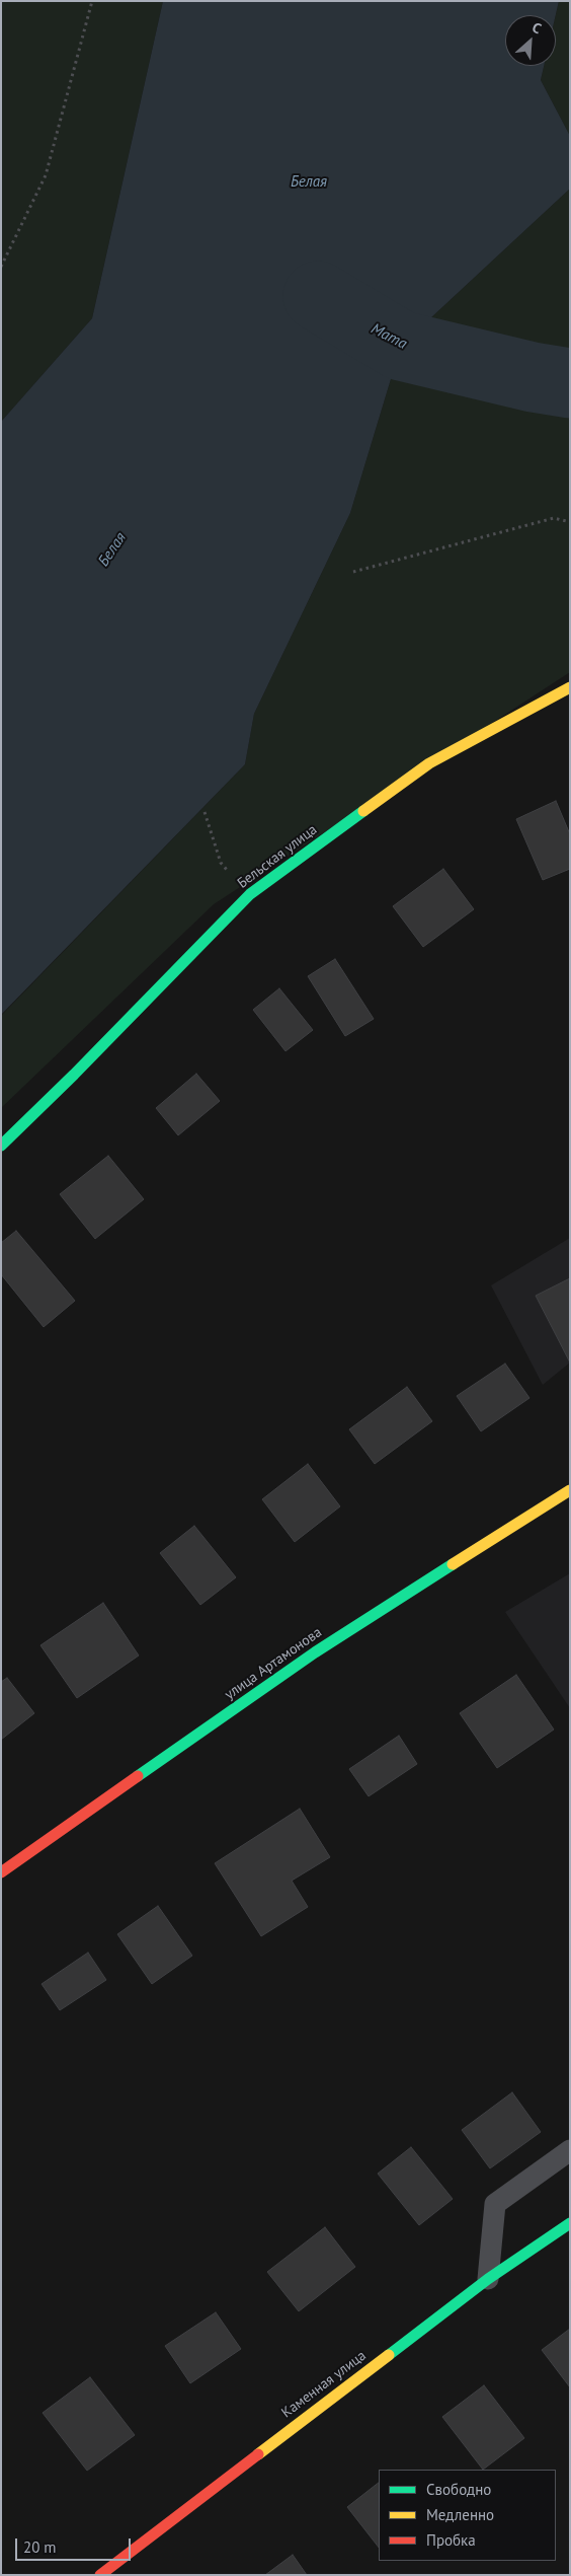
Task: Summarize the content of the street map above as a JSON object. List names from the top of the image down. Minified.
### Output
{"streets":{"street":["Бельская улица","улица Артамонова","Каменная улица"]},"water":["Белая","Мата"],"legend":["Свободно","Медленно","Пробка"],"scale_bar":"20 m","north":"top right"}
